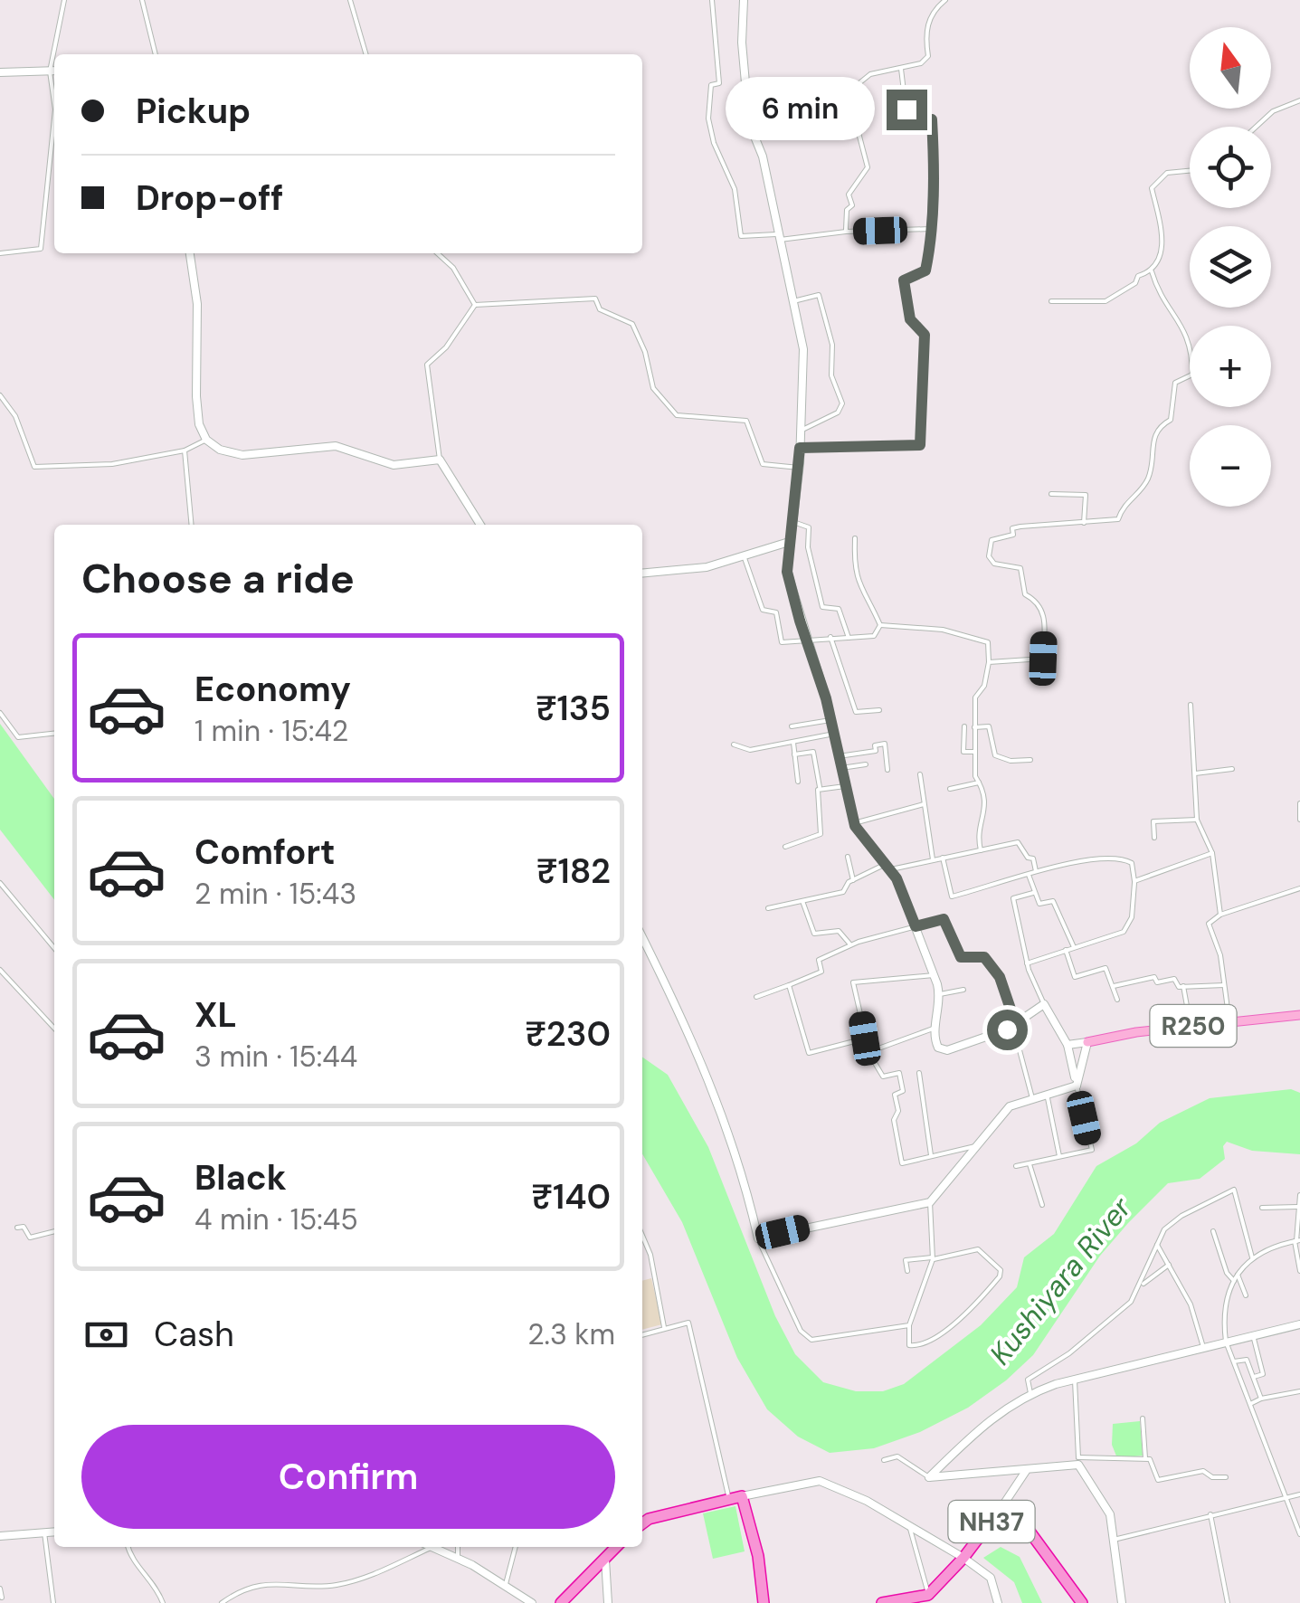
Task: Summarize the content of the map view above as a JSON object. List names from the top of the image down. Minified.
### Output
{"streets":{"highway":["NH37"],"main road":["R250"]},"water":["Kushiyara River"],"north":"top","page":{"map_buttons":["+","−"],"banner":["Pickup","Drop-off"],"bubble":"6 min","heading":"Choose a ride","list":[{"name":"Economy","note":"1 min · 15:42","value":"₹135"},{"name":"Comfort","note":"2 min · 15:43","value":"₹182"},{"name":"XL","note":"3 min · 15:44","value":"₹230"},{"name":"Black","note":"4 min · 15:45","value":"₹140"}],"pay":["Cash","2.3 km"],"buttons":"Confirm"}}
